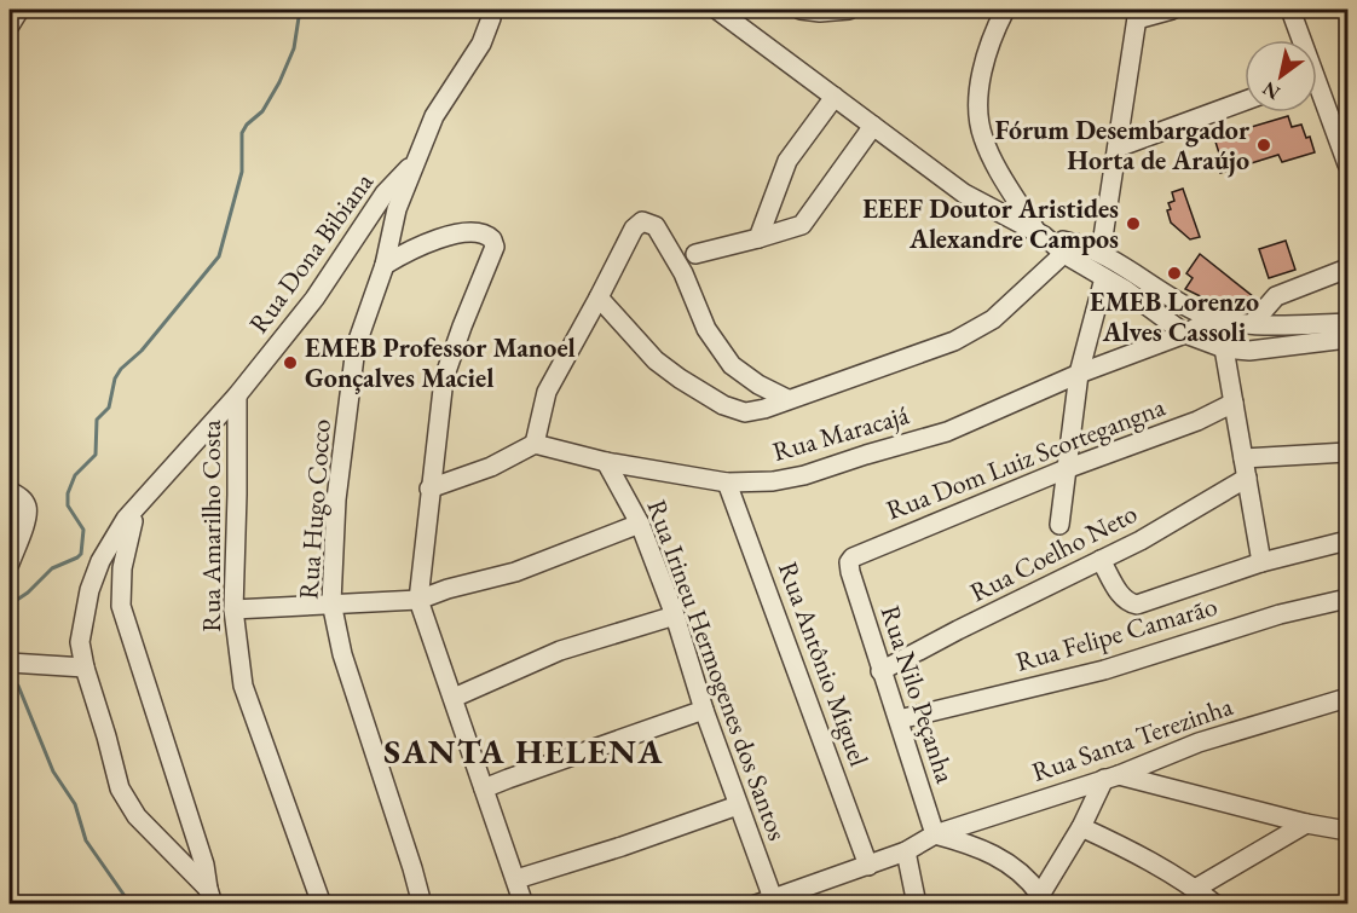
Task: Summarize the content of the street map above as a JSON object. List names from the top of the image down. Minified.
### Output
{"streets":{"street":["Rua Dona Bibiana","Rua Maracajá","Rua Dom Luiz Scortegangna","Rua Hugo Cocco","Rua Amarilho Costa","Rua Coelho Neto","Rua Felipe Camarão","Rua Antônio Miguel","Rua Irineu Hermogenes dos Santos","Rua Nilo Peçanha","Rua Santa Terezinha"]},"crossings":[["Rua Dona Bibiana","Rua Hugo Cocco"],["Rua Dona Bibiana","Rua Amarilho Costa"],["Rua Maracajá","Rua Antônio Miguel"],["Rua Maracajá","Rua Irineu Hermogenes dos Santos"],["Rua Dom Luiz Scortegangna","Rua Nilo Peçanha"],["Rua Coelho Neto","Rua Nilo Peçanha"],["Rua Felipe Camarão","Rua Nilo Peçanha"],["Rua Antônio Miguel","Rua Santa Terezinha"],["Rua Irineu Hermogenes dos Santos","Rua Santa Terezinha"],["Rua Nilo Peçanha","Rua Santa Terezinha"]],"districts":["SANTA HELENA"],"places":["Fórum Desembargador Horta de Araújo","EEEF Doutor Aristides Alexandre Campos","EMEB Lorenzo Alves Cassoli","EMEB Professor Manoel Gonçalves Maciel"],"north":"bottom left"}
